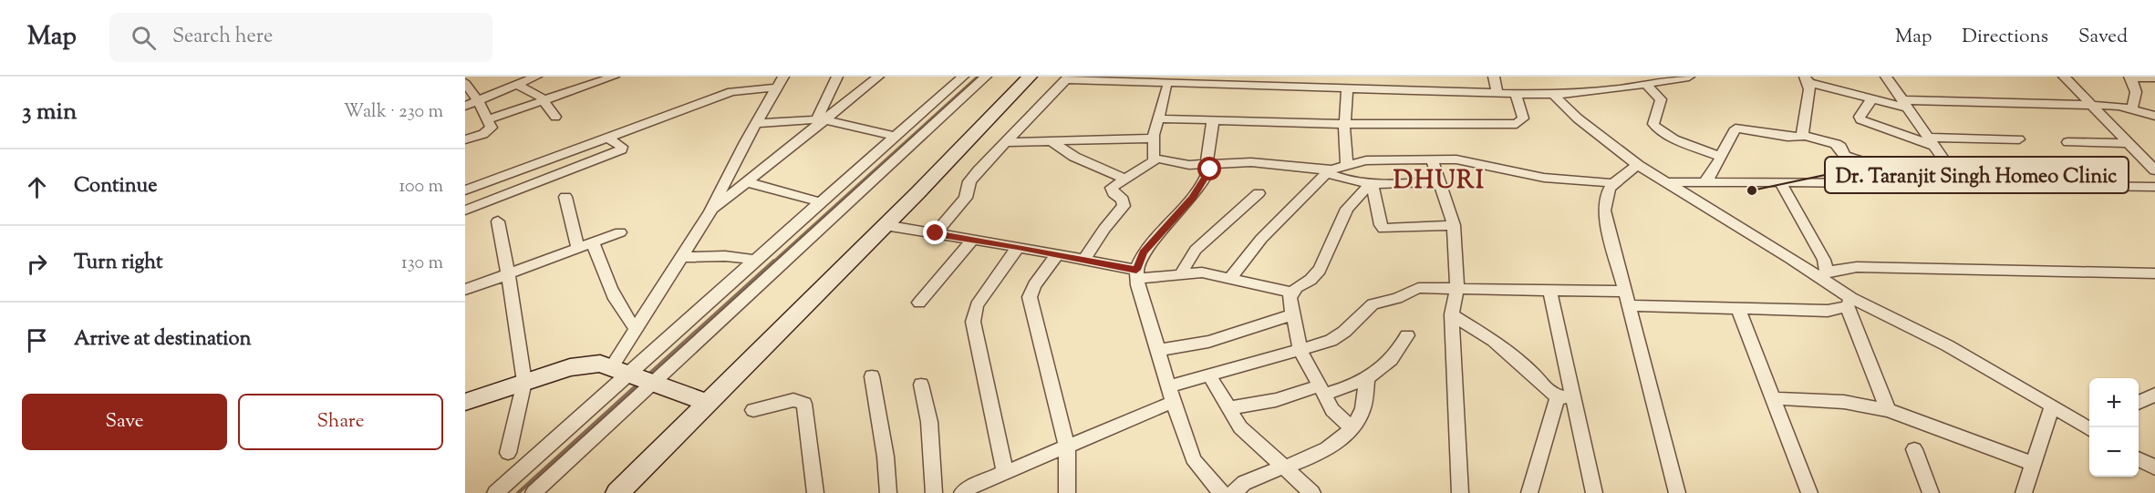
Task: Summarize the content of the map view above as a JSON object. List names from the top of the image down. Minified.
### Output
{"districts":["DHURI"],"places":["Dr. Taranjit Singh Homeo Clinic"],"page":{"header":"Map","search":"Search here","nav":["Map","Directions","Saved"],"heading":["3 min","Walk · 230 m"],"list":[["Continue","100 m"],["Turn right","130 m"],"Arrive at destination"],"buttons":["Save","Share"],"map_buttons":["+","−"]}}
